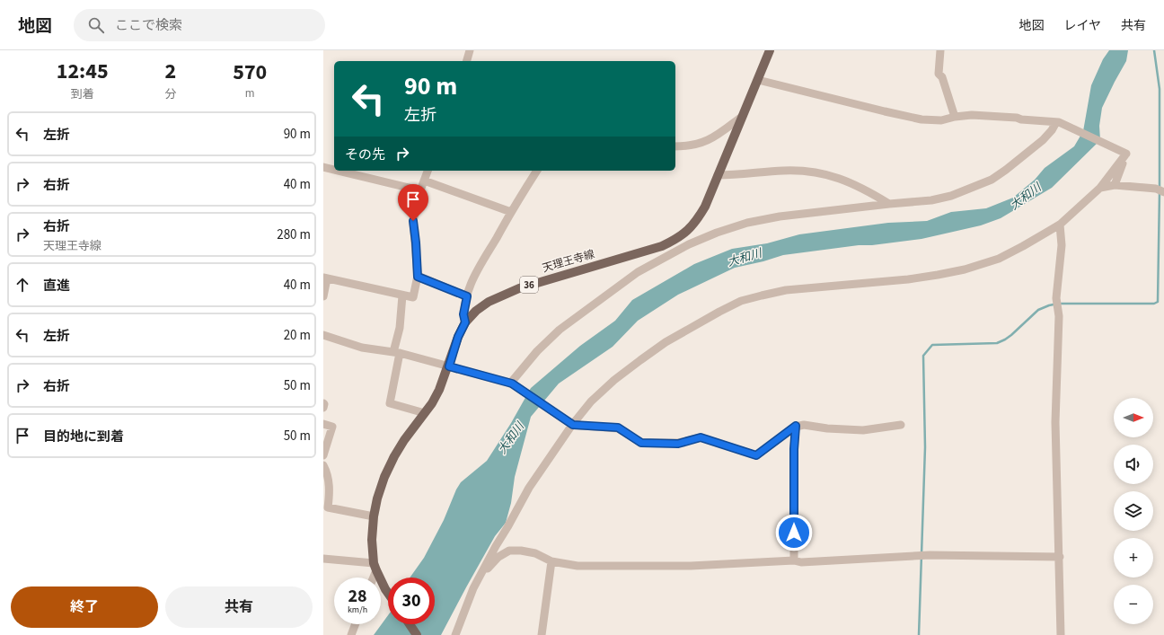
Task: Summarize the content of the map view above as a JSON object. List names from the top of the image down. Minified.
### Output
{"streets":{"main road":["天理王寺線","36"]},"water":["大和川"],"north":"right","page":{"header":"地図","search":"ここで検索","nav":["地図","レイヤ","共有"],"eta":["12:45","到着","2","分","570","m"],"turn":["90 m","左折"],"list":[{"name":"左折","value":"90 m"},{"name":"右折","value":"40 m"},{"name":"右折","note":"天理王寺線","value":"280 m"},{"name":"直進","value":"40 m"},{"name":"左折","value":"20 m"},{"name":"右折","value":"50 m"},{"name":"目的地に到着","value":"50 m"}],"then":"その先","map_buttons":["+","−"],"speed":"28 km/h","limit":"30","buttons":["終了","共有"]}}
